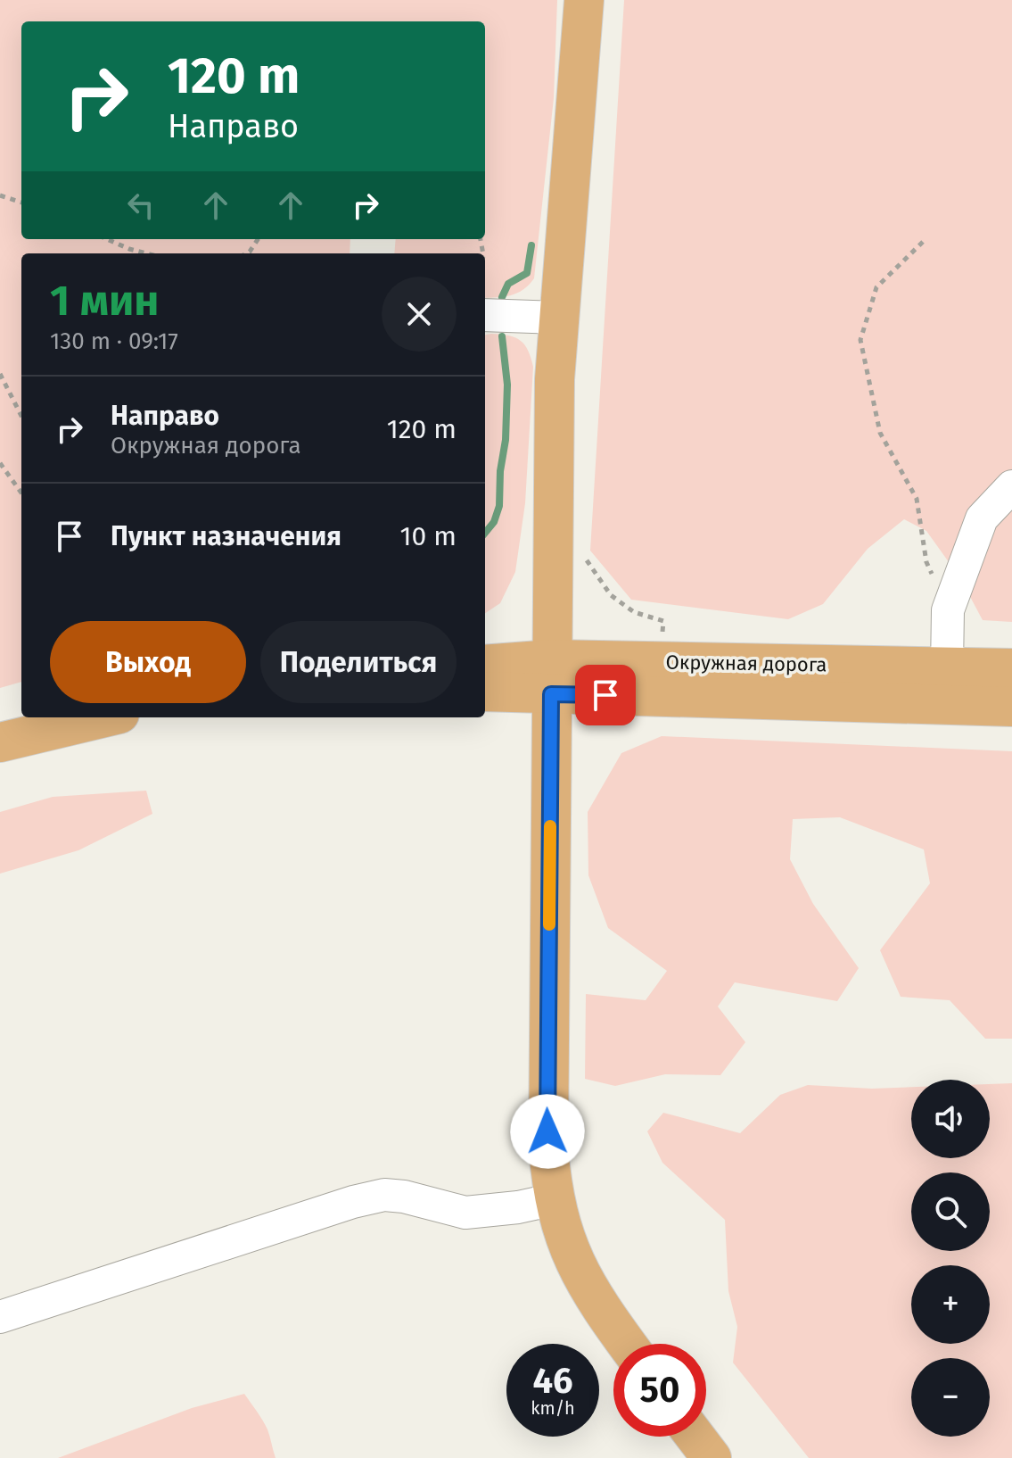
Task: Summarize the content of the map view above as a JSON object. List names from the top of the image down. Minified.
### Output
{"streets":{"main road":["Окружная дорога"]},"page":{"turn":["120 m","Направо"],"heading":["1 мин","130 m · 09:17"],"list":[{"name":"Направо","note":"Окружная дорога","value":"120 m"},{"name":"Пункт назначения","value":"10 m"}],"buttons":["Выход","Поделиться"],"map_buttons":["+","−"],"speed":"46 km/h","limit":"50"}}
